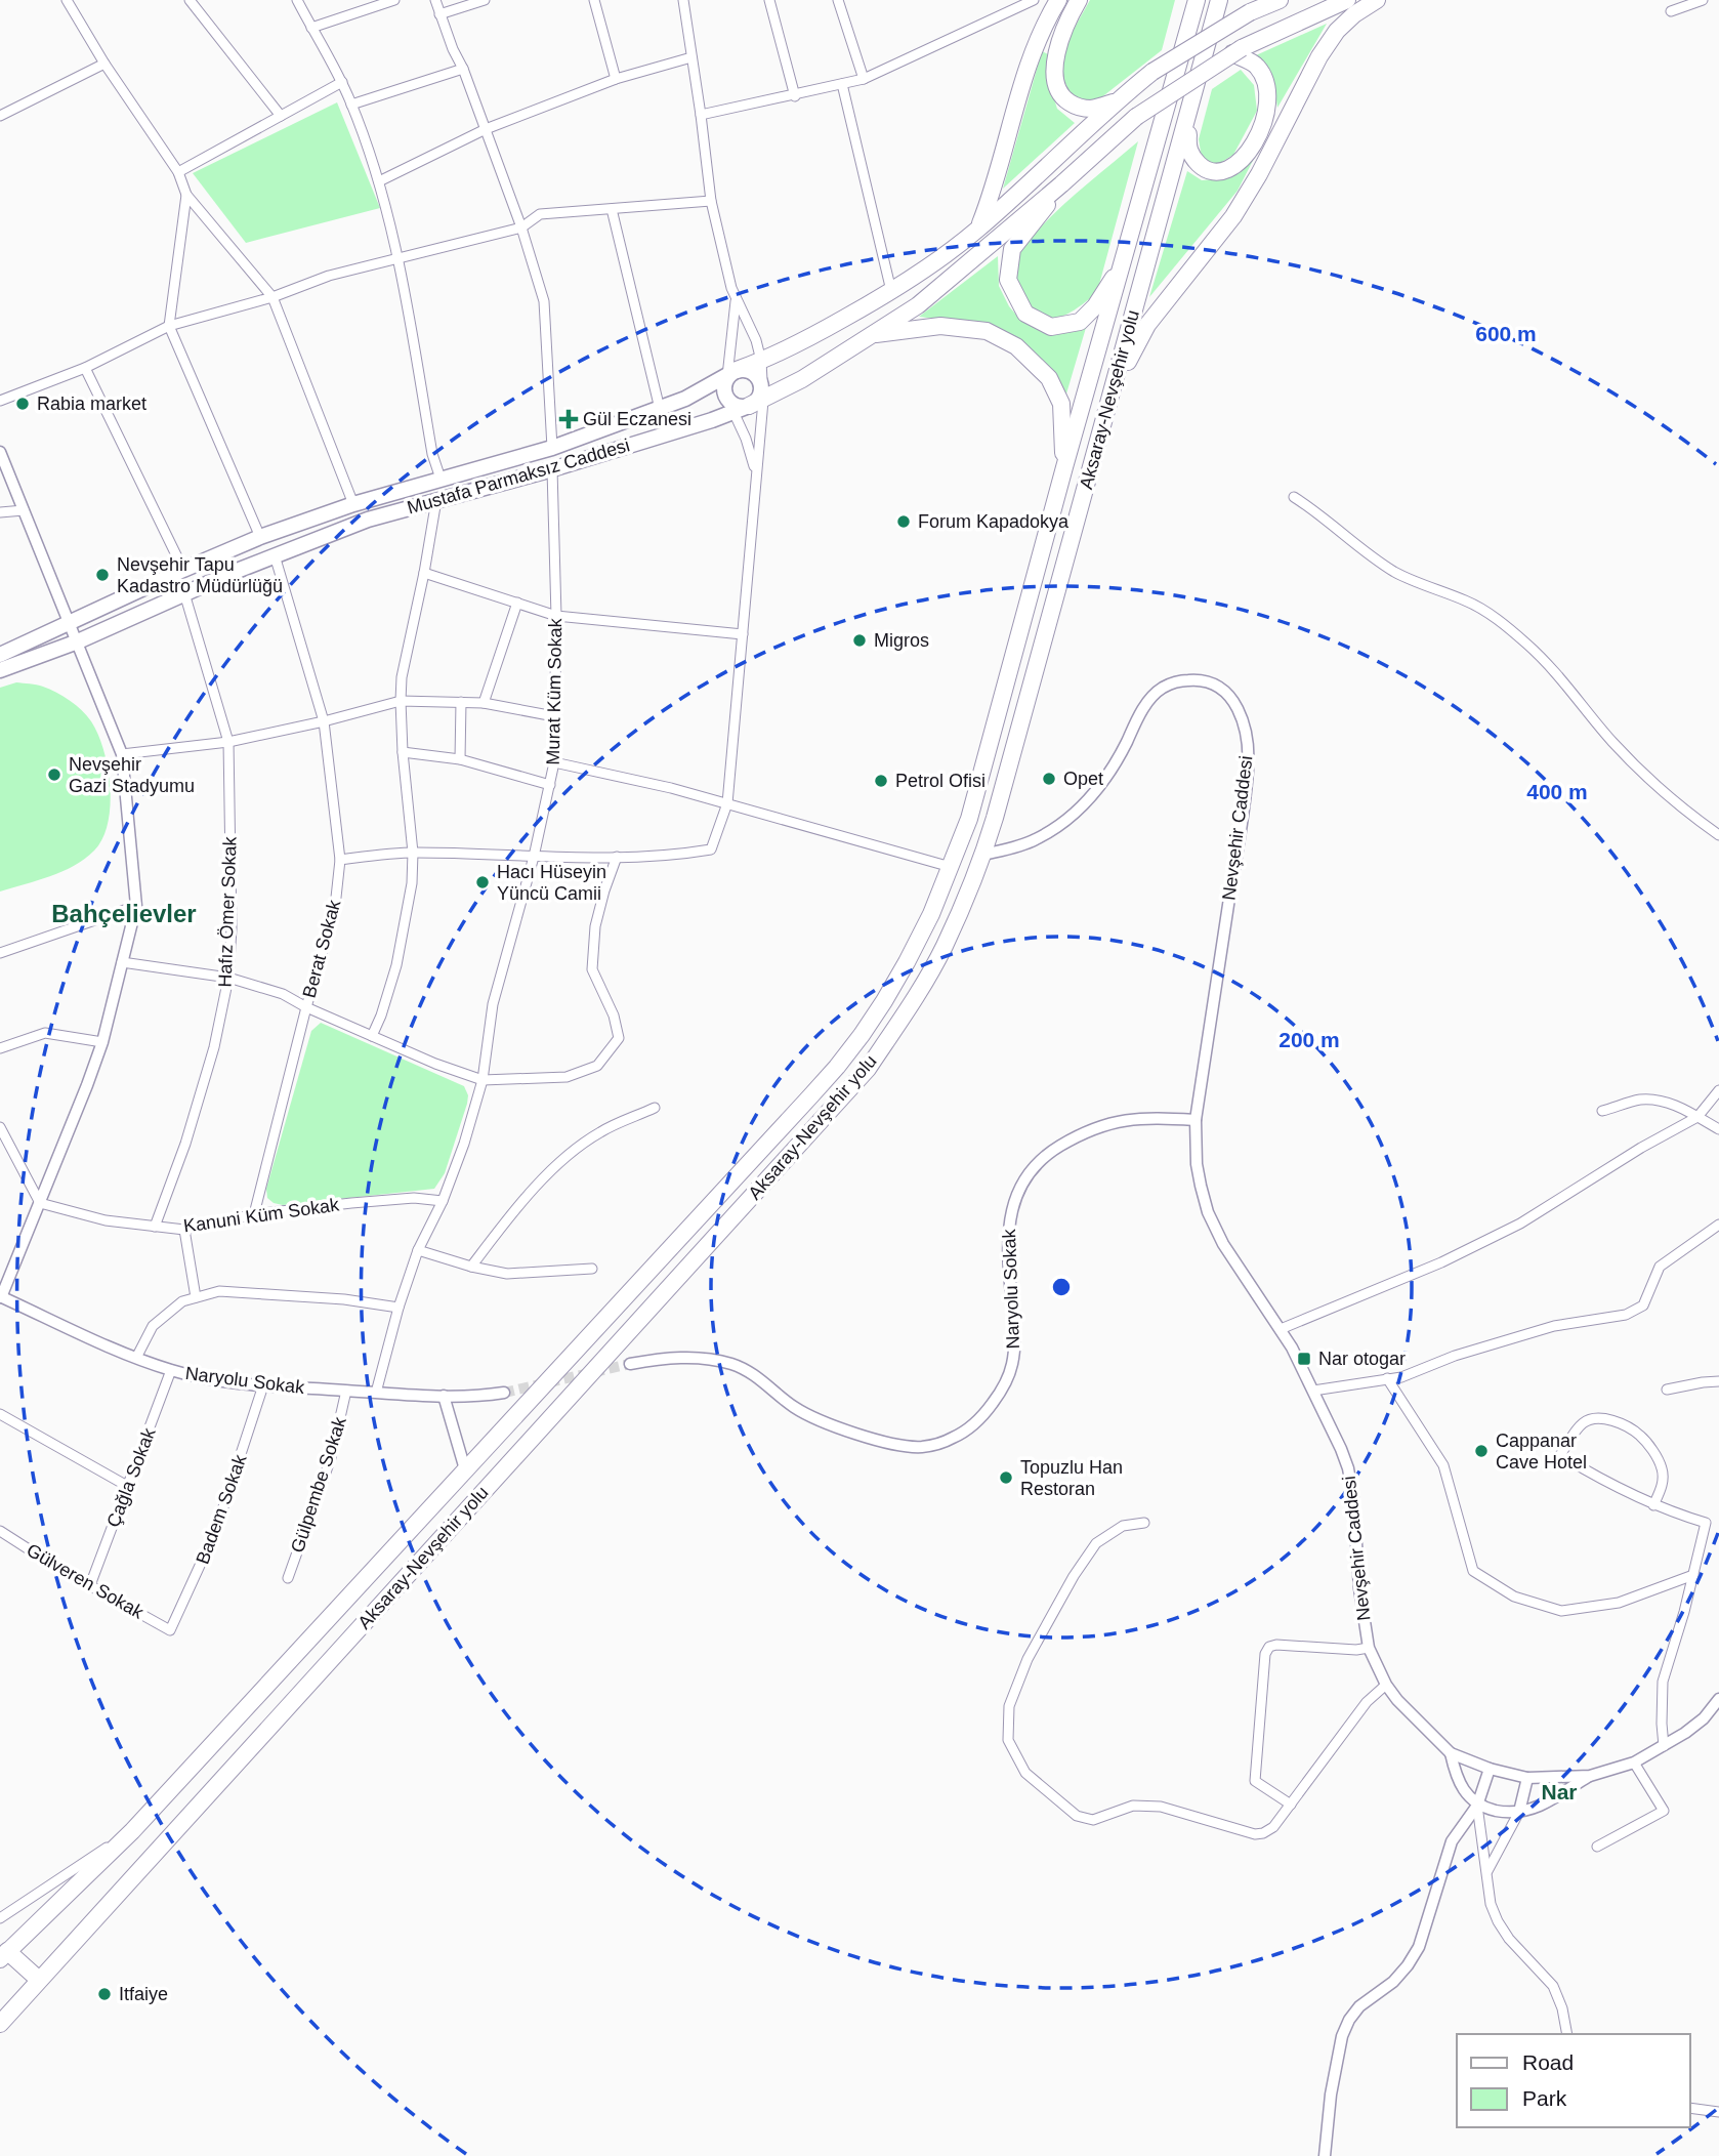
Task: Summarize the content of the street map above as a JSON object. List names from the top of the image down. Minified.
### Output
{"streets":{"highway":["Aksaray-Nevşehir yolu","Mustafa Parmaksız Caddesi"],"street":["Murat Küm Sokak","Nevşehir Caddesi","Hafız Ömer Sokak","Berat Sokak","Kanuni Küm Sokak","Naryolu Sokak","Çağla Sokak","Gülpembe Sokak","Badem Sokak","Gülveren Sokak"]},"crossings":[["Aksaray-Nevşehir yolu","Nevşehir Caddesi"],["Mustafa Parmaksız Caddesi","Murat Küm Sokak"],["Mustafa Parmaksız Caddesi","Hafız Ömer Sokak"],["Mustafa Parmaksız Caddesi","Berat Sokak"],["Murat Küm Sokak","Kanuni Küm Sokak"],["Murat Küm Sokak","Naryolu Sokak"],["Nevşehir Caddesi","Naryolu Sokak"],["Hafız Ömer Sokak","Kanuni Küm Sokak"],["Berat Sokak","Kanuni Küm Sokak"],["Naryolu Sokak","Çağla Sokak"],["Naryolu Sokak","Gülpembe Sokak"],["Naryolu Sokak","Badem Sokak"],["Çağla Sokak","Gülveren Sokak"],["Badem Sokak","Gülveren Sokak"]],"districts":["Bahçelievler","Nar"],"places":{"other":["Rabia market","Forum Kapadokya","Nevşehir Tapu Kadastro Müdürlüğü","Migros","Nevşehir Gazi Stadyumu","Opet","Petrol Ofisi","Hacı Hüseyin Yüncü Camii","Cappanar Cave Hotel","Topuzlu Han Restoran","Itfaiye"],"health":["Gül Eczanesi"],"transit":["Nar otogar"]},"legend":["Road","Park"],"rings":["600 m","400 m","200 m"]}
